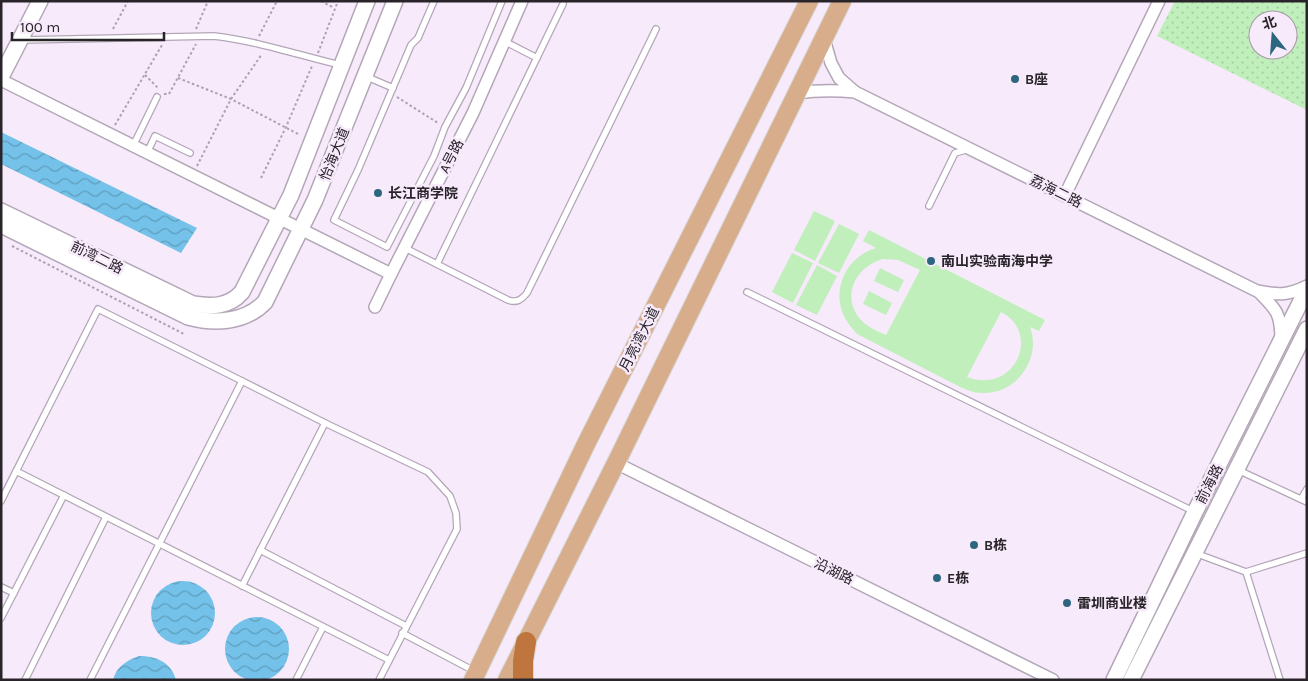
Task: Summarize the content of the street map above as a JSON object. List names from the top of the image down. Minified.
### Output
{"streets":{"main road":["月亮湾大道"],"street":["怡海大道","A号路","荔海二路","前湾二路","前海路","沿湖路"]},"crossings":[["怡海大道","前湾二路"],["荔海二路","前海路"]],"places":["B座","长江商学院","南山实验南海中学","B栋","E栋","雷圳商业楼"],"scale_bar":"100 m","north":"top"}
